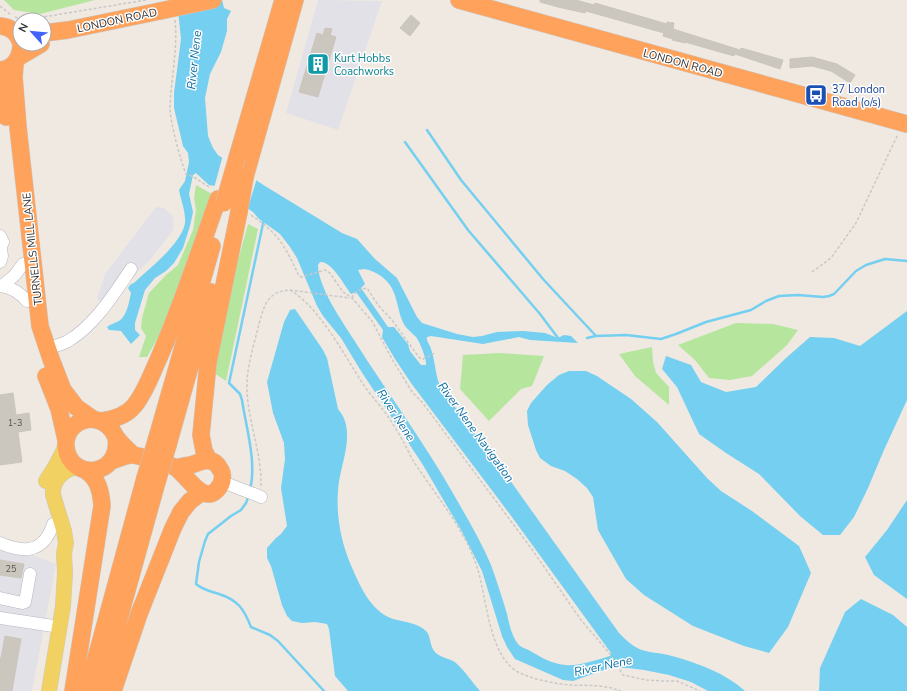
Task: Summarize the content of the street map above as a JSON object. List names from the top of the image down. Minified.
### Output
{"streets":{"highway":["LONDON ROAD","TURNELLS MILL LANE"]},"water":["River Nene","River Nene Navigation"],"places":{"building":["Kurt Hobbs Coachworks"],"bus stop":["37 London Road (o/s)"]},"house_numbers":["1-3","25"],"north":"top left"}
